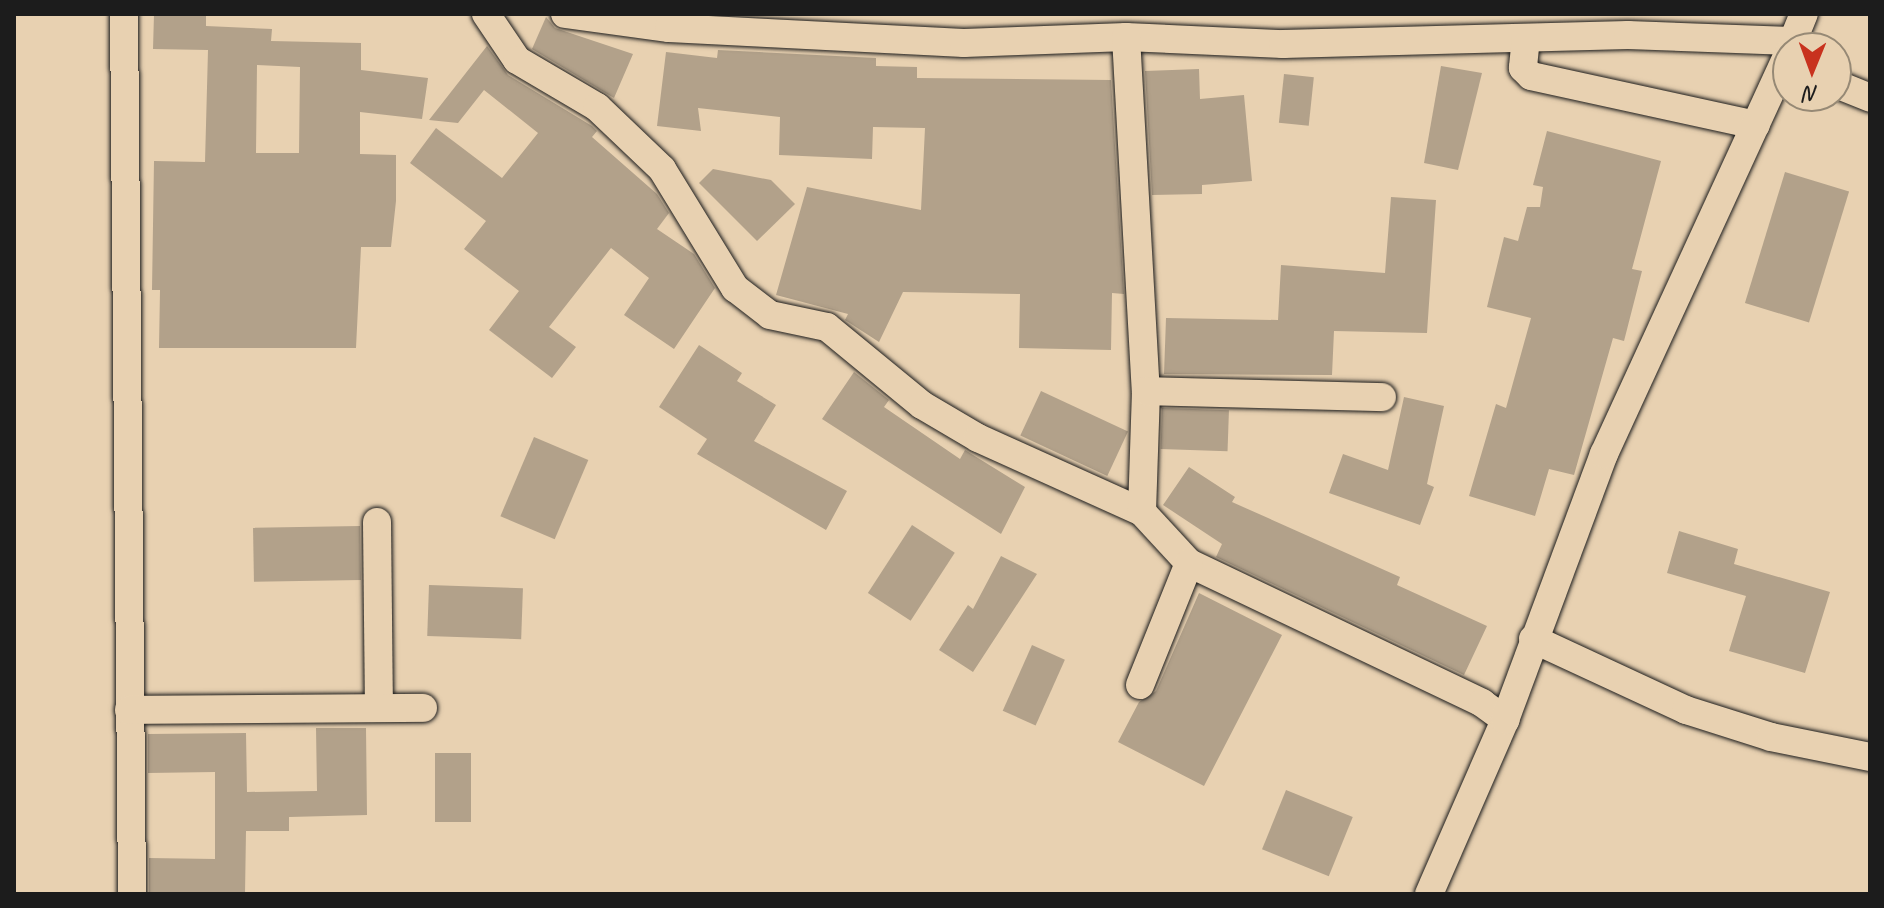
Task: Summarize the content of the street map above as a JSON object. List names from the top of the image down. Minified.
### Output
{"north":"bottom"}
